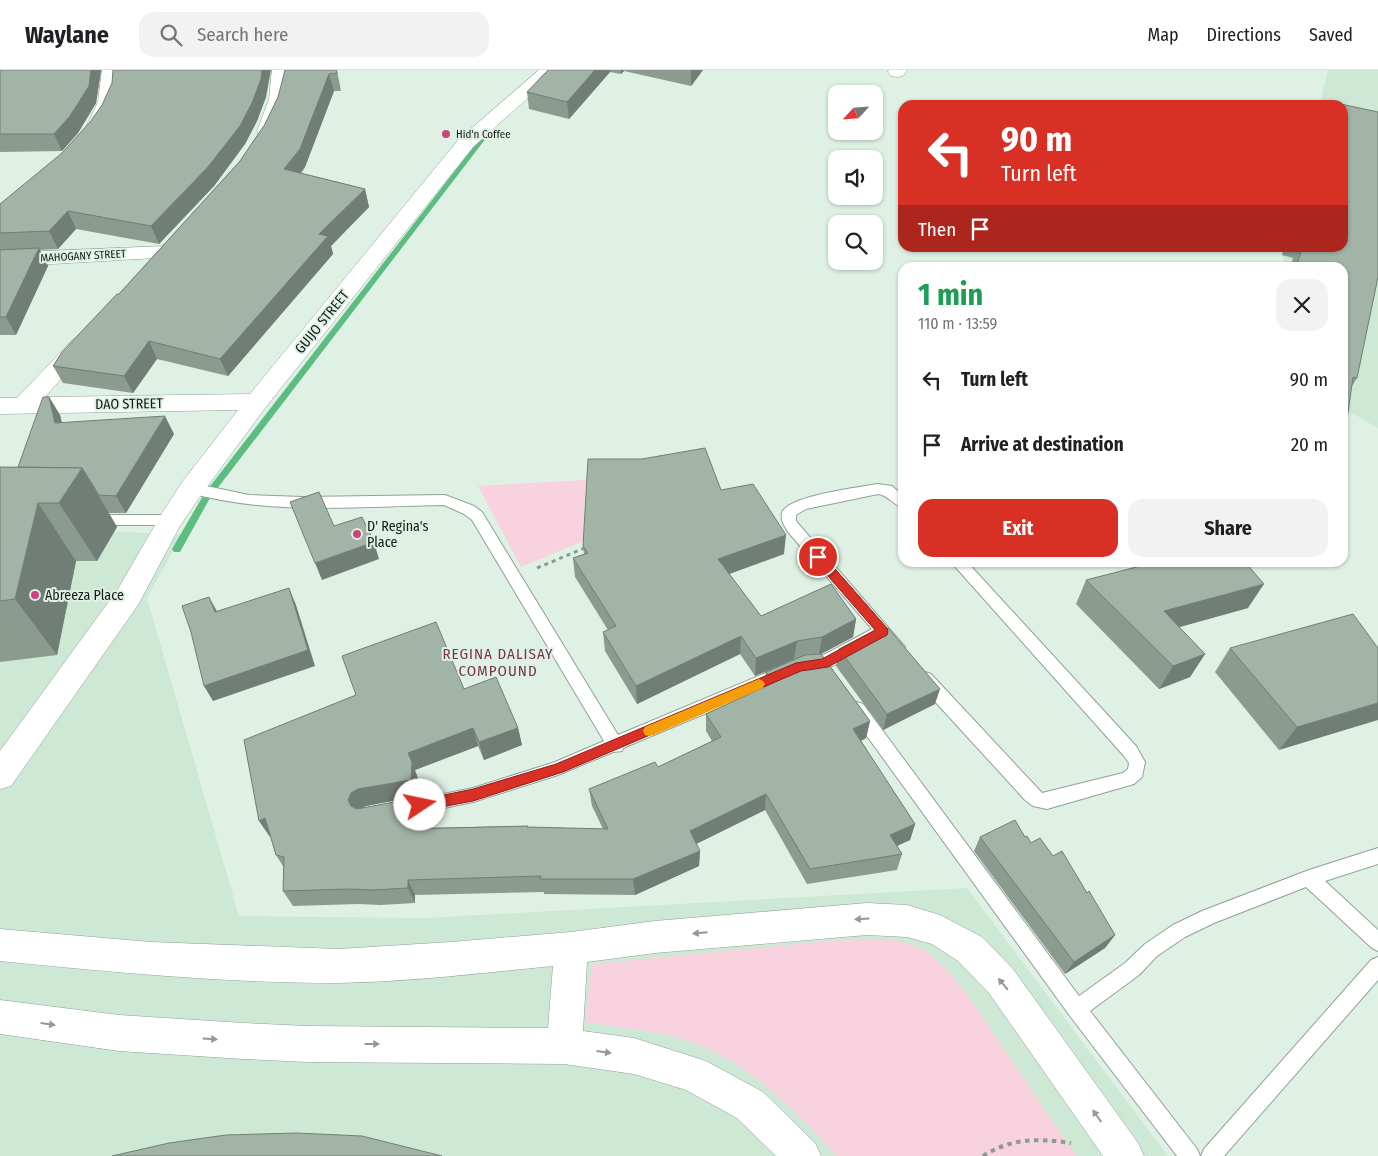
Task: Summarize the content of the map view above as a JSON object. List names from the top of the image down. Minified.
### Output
{"streets":{"street":["MAHOGANY STREET","GUIJO STREET","DAO STREET"]},"crossings":[["GUIJO STREET","DAO STREET"]],"districts":["REGINA DALISAY COMPOUND"],"places":["Hid'n Coffee","D' Regina's Place","Abreeza Place"],"north":"bottom left","page":{"header":"Waylane","search":"Search here","nav":["Map","Directions","Saved"],"turn":["90 m","Turn left"],"then":"Then","heading":["1 min","110 m · 13:59"],"list":[{"name":"Turn left","value":"90 m"},{"name":"Arrive at destination","value":"20 m"}],"buttons":["Exit","Share"]}}
